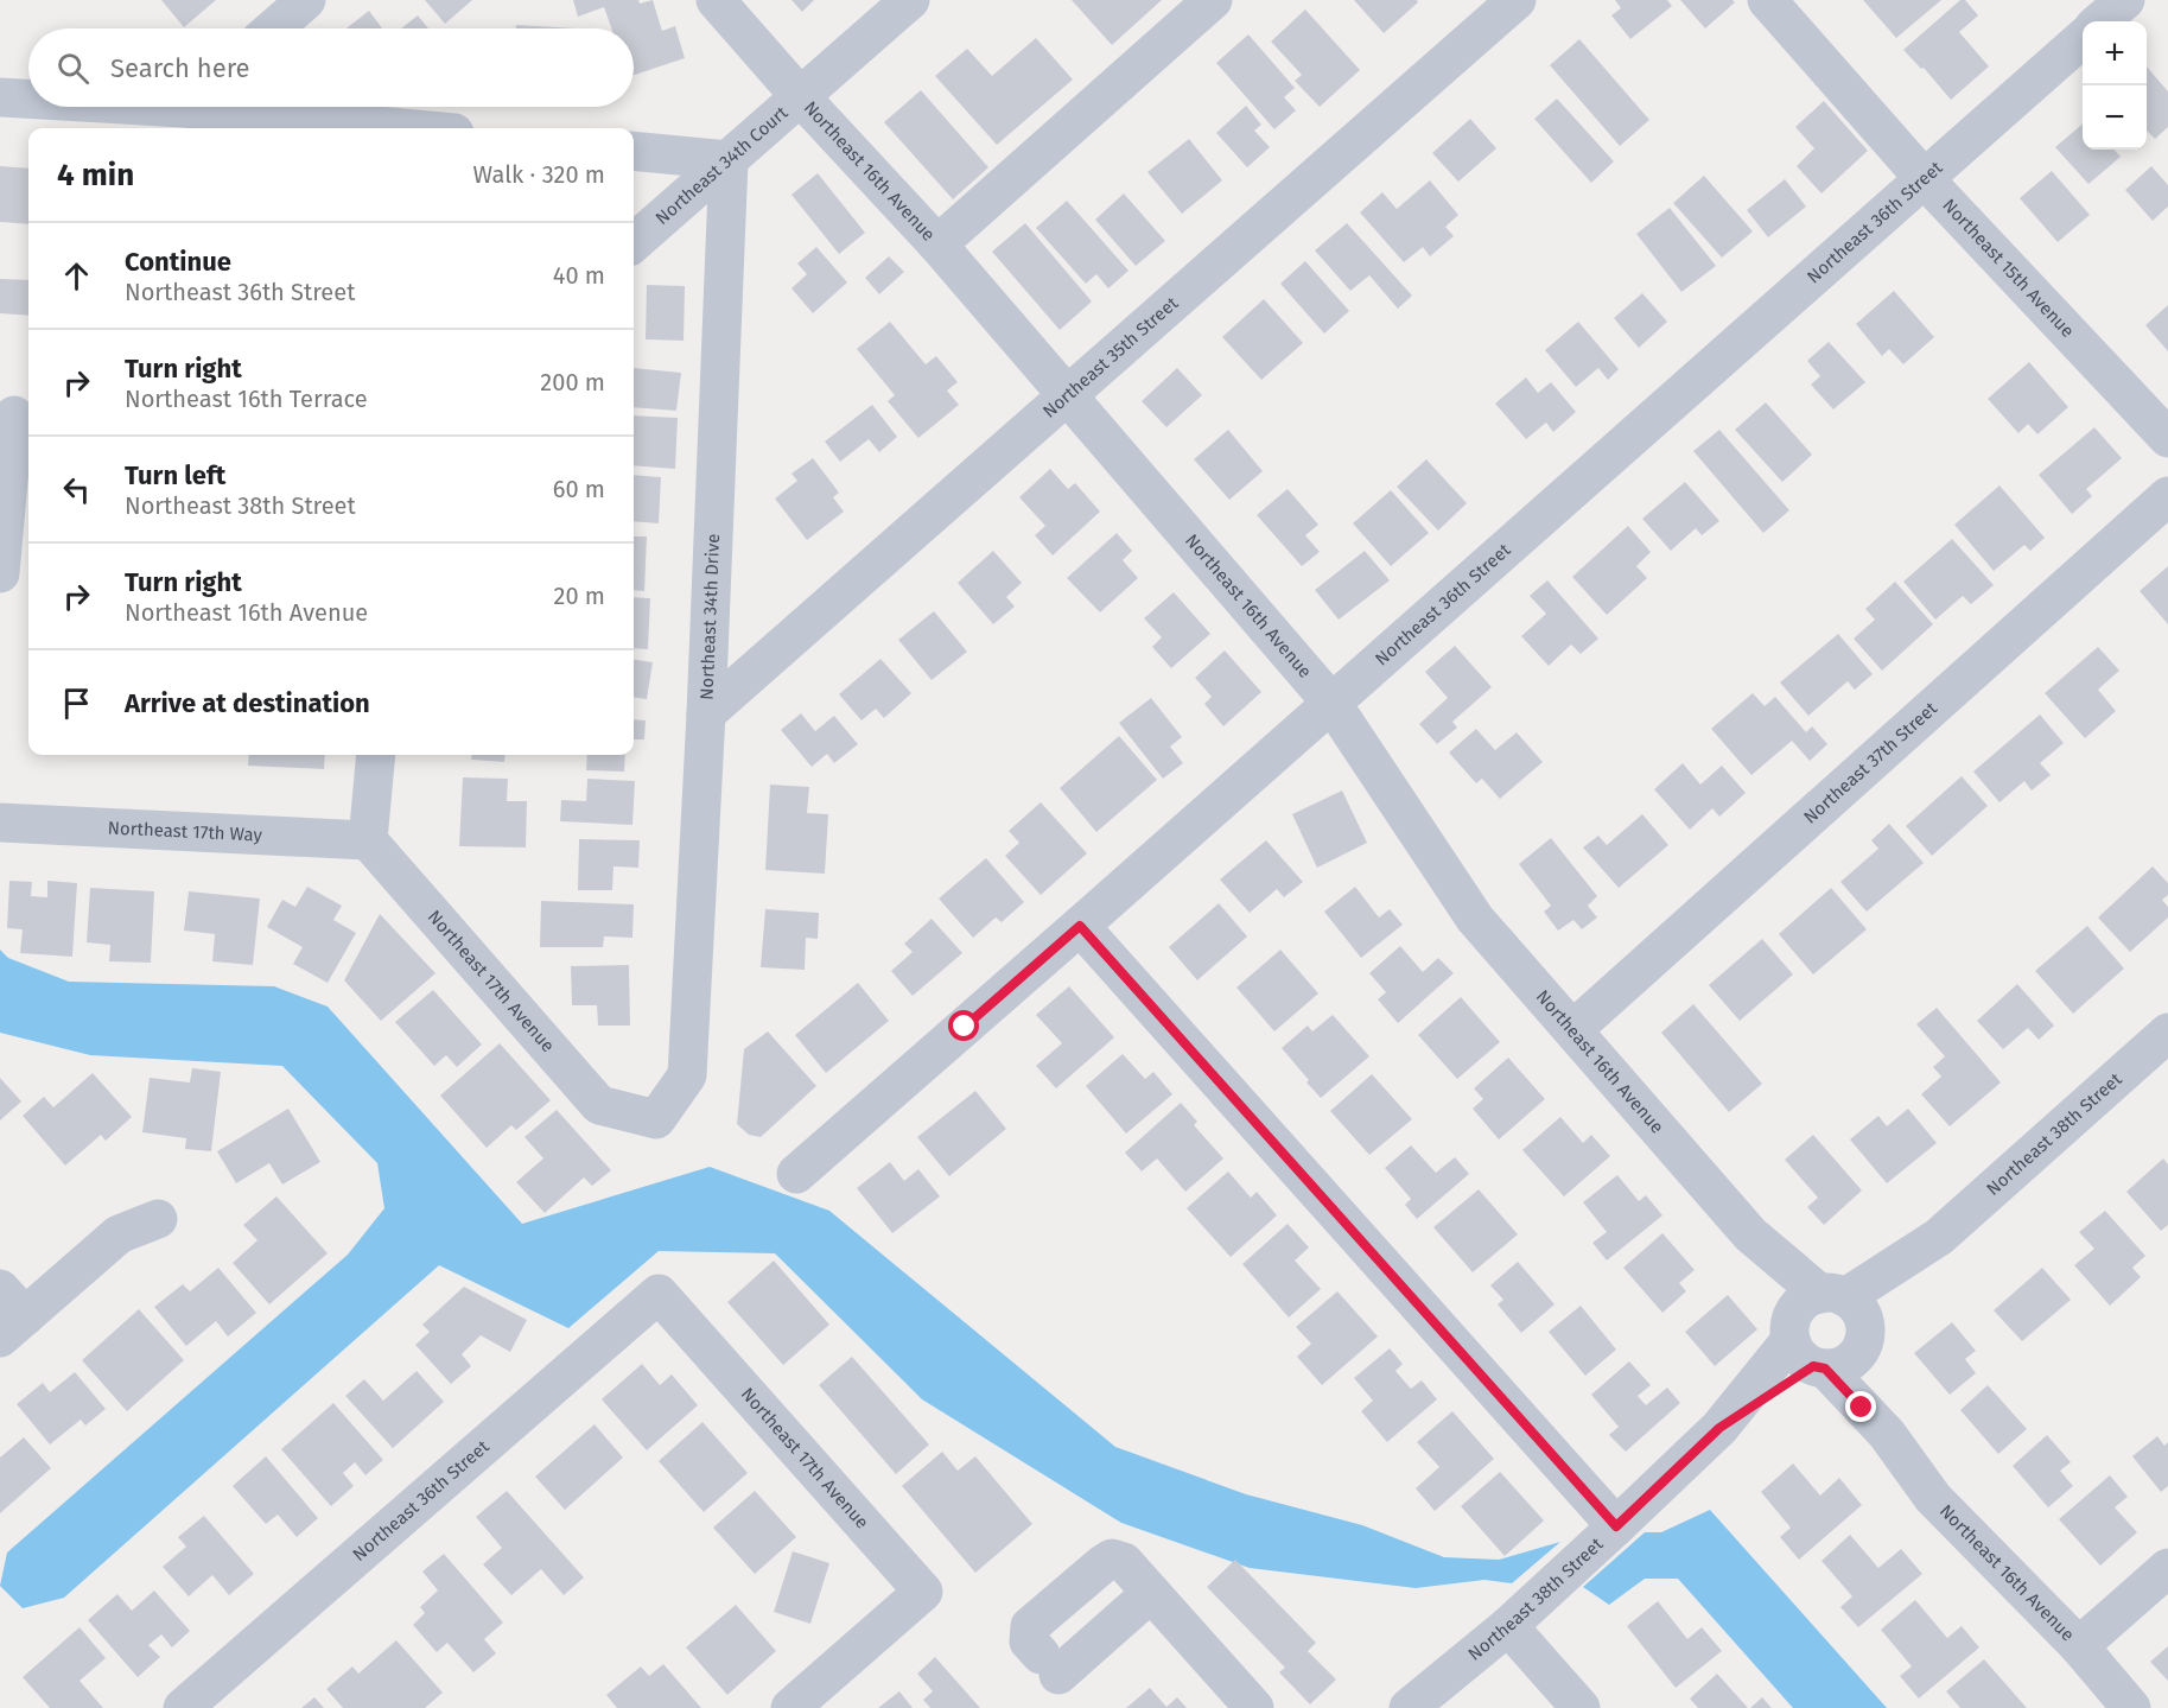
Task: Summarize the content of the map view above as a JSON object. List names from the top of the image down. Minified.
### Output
{"streets":{"street":["Northeast 34th Court","Northeast 16th Avenue","Northeast 36th Street","Northeast 15th Avenue","Northeast 35th Street","Northeast 34th Drive","Northeast 37th Street","Northeast 17th Way","Northeast 17th Avenue","Northeast 38th Street"]},"crossings":[["Northeast 34th Court","Northeast 16th Avenue"],["Northeast 34th Court","Northeast 34th Drive"],["Northeast 16th Avenue","Northeast 36th Street"],["Northeast 16th Avenue","Northeast 35th Street"],["Northeast 16th Avenue","Northeast 37th Street"],["Northeast 16th Avenue","Northeast 38th Street"],["Northeast 36th Street","Northeast 15th Avenue"],["Northeast 36th Street","Northeast 17th Avenue"],["Northeast 35th Street","Northeast 34th Drive"],["Northeast 34th Drive","Northeast 17th Avenue"],["Northeast 17th Way","Northeast 17th Avenue"]],"page":{"map_buttons":["+","−"],"search":"Search here","heading":["4 min","Walk · 320 m"],"list":[["Continue","Northeast 36th Street","40 m"],["Turn right","Northeast 16th Terrace","200 m"],["Turn left","Northeast 38th Street","60 m"],["Turn right","Northeast 16th Avenue","20 m"],"Arrive at destination"]}}
